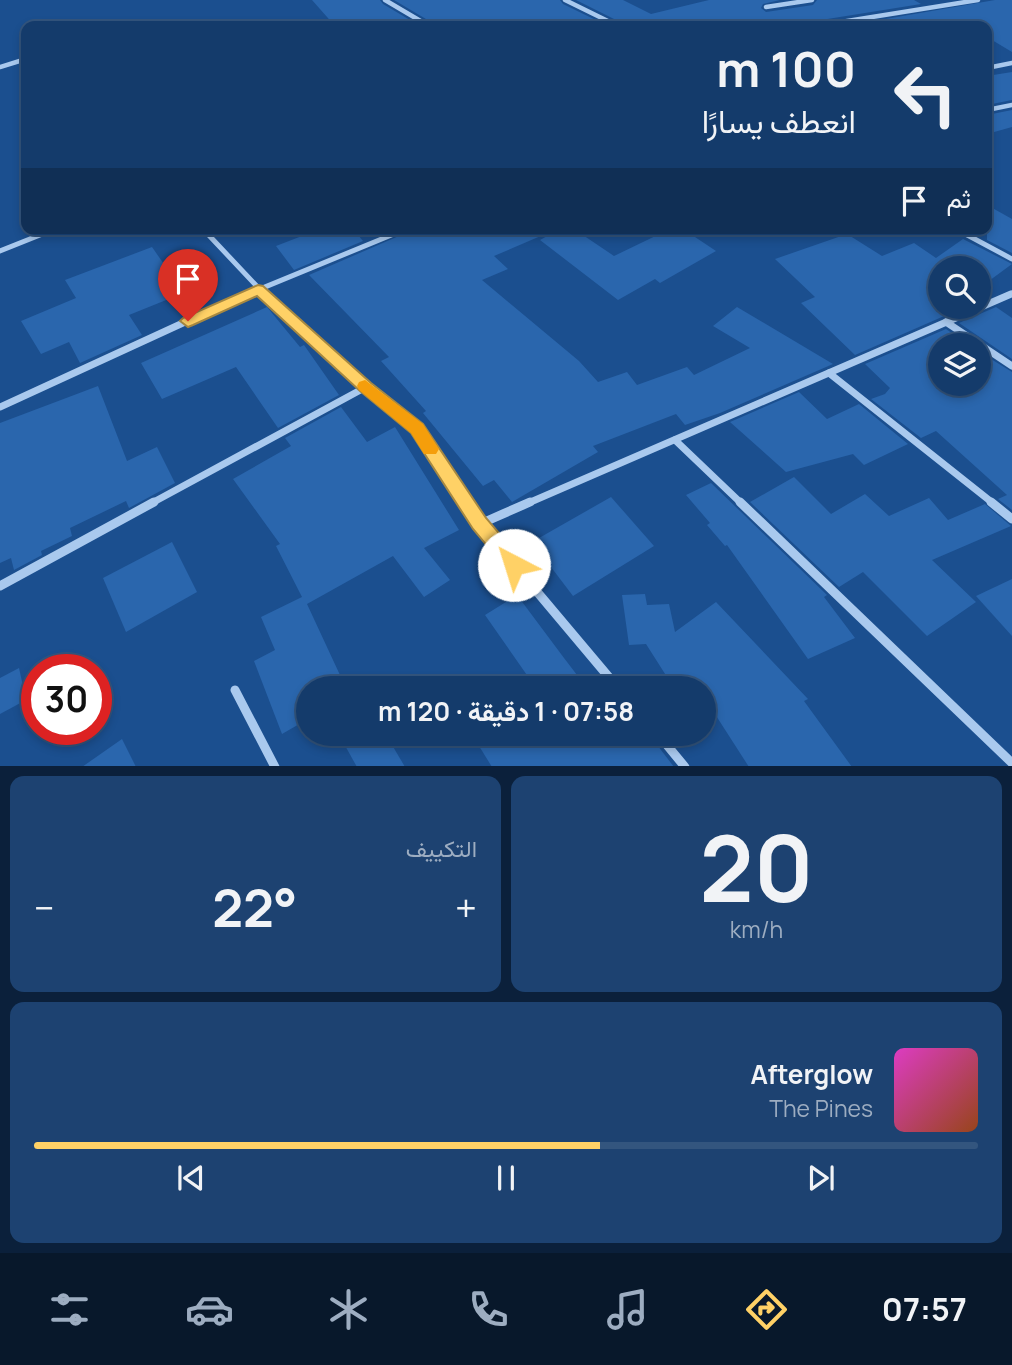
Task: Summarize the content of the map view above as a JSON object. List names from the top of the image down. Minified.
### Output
{"page":{"turn":["100 m","انعطف يسارًا"],"then":"ثم","limit":"30","trip":"07:58 · 1 دقيقة · 120 m","tile":[["20","km/h"],"التكييف"],"heat":["−","22°","+"],"song":["Afterglow","The Pines"],"tabs":"07:57"}}
